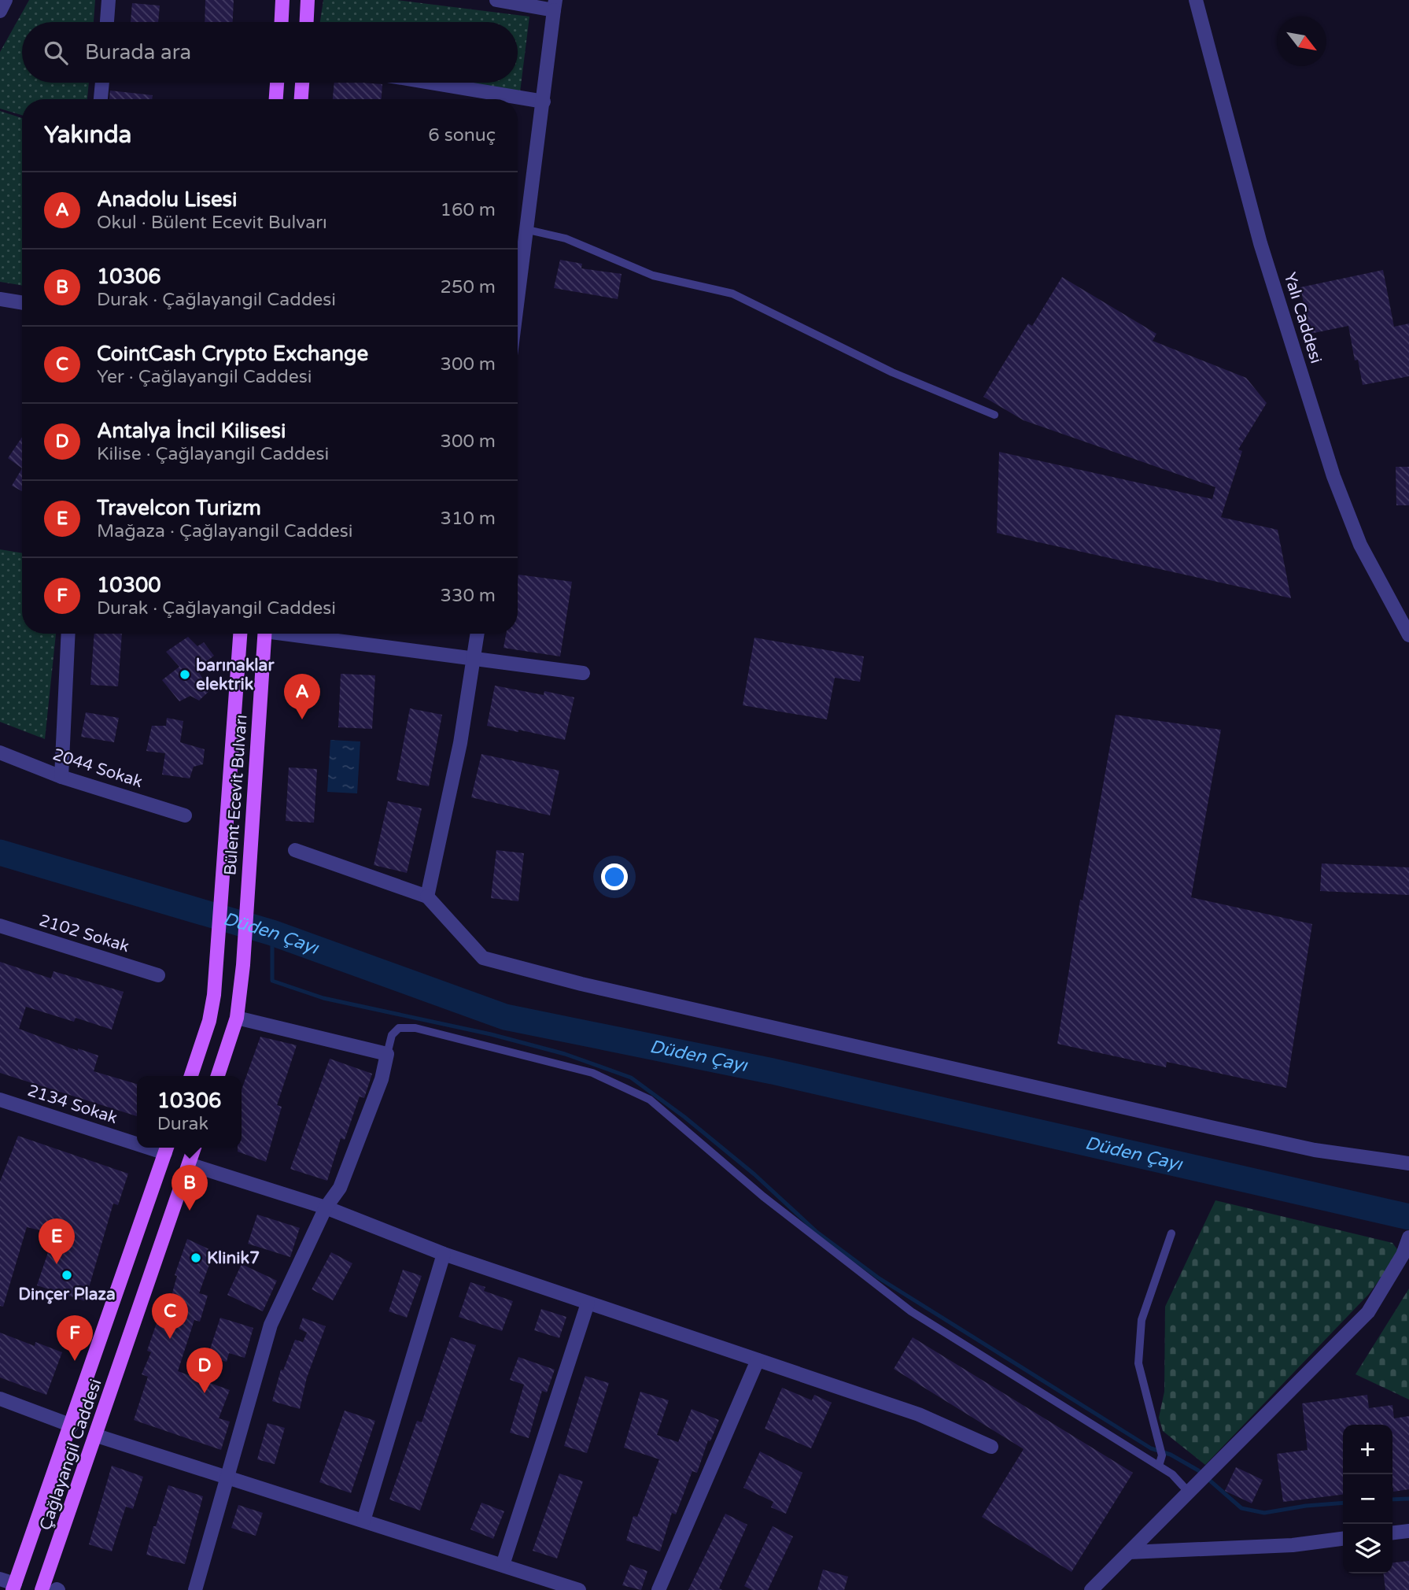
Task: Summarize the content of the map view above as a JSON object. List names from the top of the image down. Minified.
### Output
{"streets":{"main road":["Bülent Ecevit Bulvarı","Çağlayangil Caddesi"],"street":["Yalı Caddesi","2044 Sokak","2102 Sokak","2134 Sokak"]},"water":["Düden Çayı"],"places":["barınaklar elektrik","Klinik7","Dinçer Plaza"],"north":"bottom right","page":{"search":"Burada ara","heading":["Yakında","6 sonuç"],"list":[{"mark":"A","name":"Anadolu Lisesi","note":"Okul · Bülent Ecevit Bulvarı","value":"160 m"},{"mark":"B","name":"10306","note":"Durak · Çağlayangil Caddesi","value":"250 m"},{"mark":"C","name":"CointCash Crypto Exchange","note":"Yer · Çağlayangil Caddesi","value":"300 m"},{"mark":"D","name":"Antalya İncil Kilisesi","note":"Kilise · Çağlayangil Caddesi","value":"300 m"},{"mark":"E","name":"Travelcon Turizm","note":"Mağaza · Çağlayangil Caddesi","value":"310 m"},{"mark":"F","name":"10300","note":"Durak · Çağlayangil Caddesi","value":"330 m"}],"pins":["A","B","E","C","F","D"],"popup":["10306","Durak"],"map_buttons":["+","−"]}}
